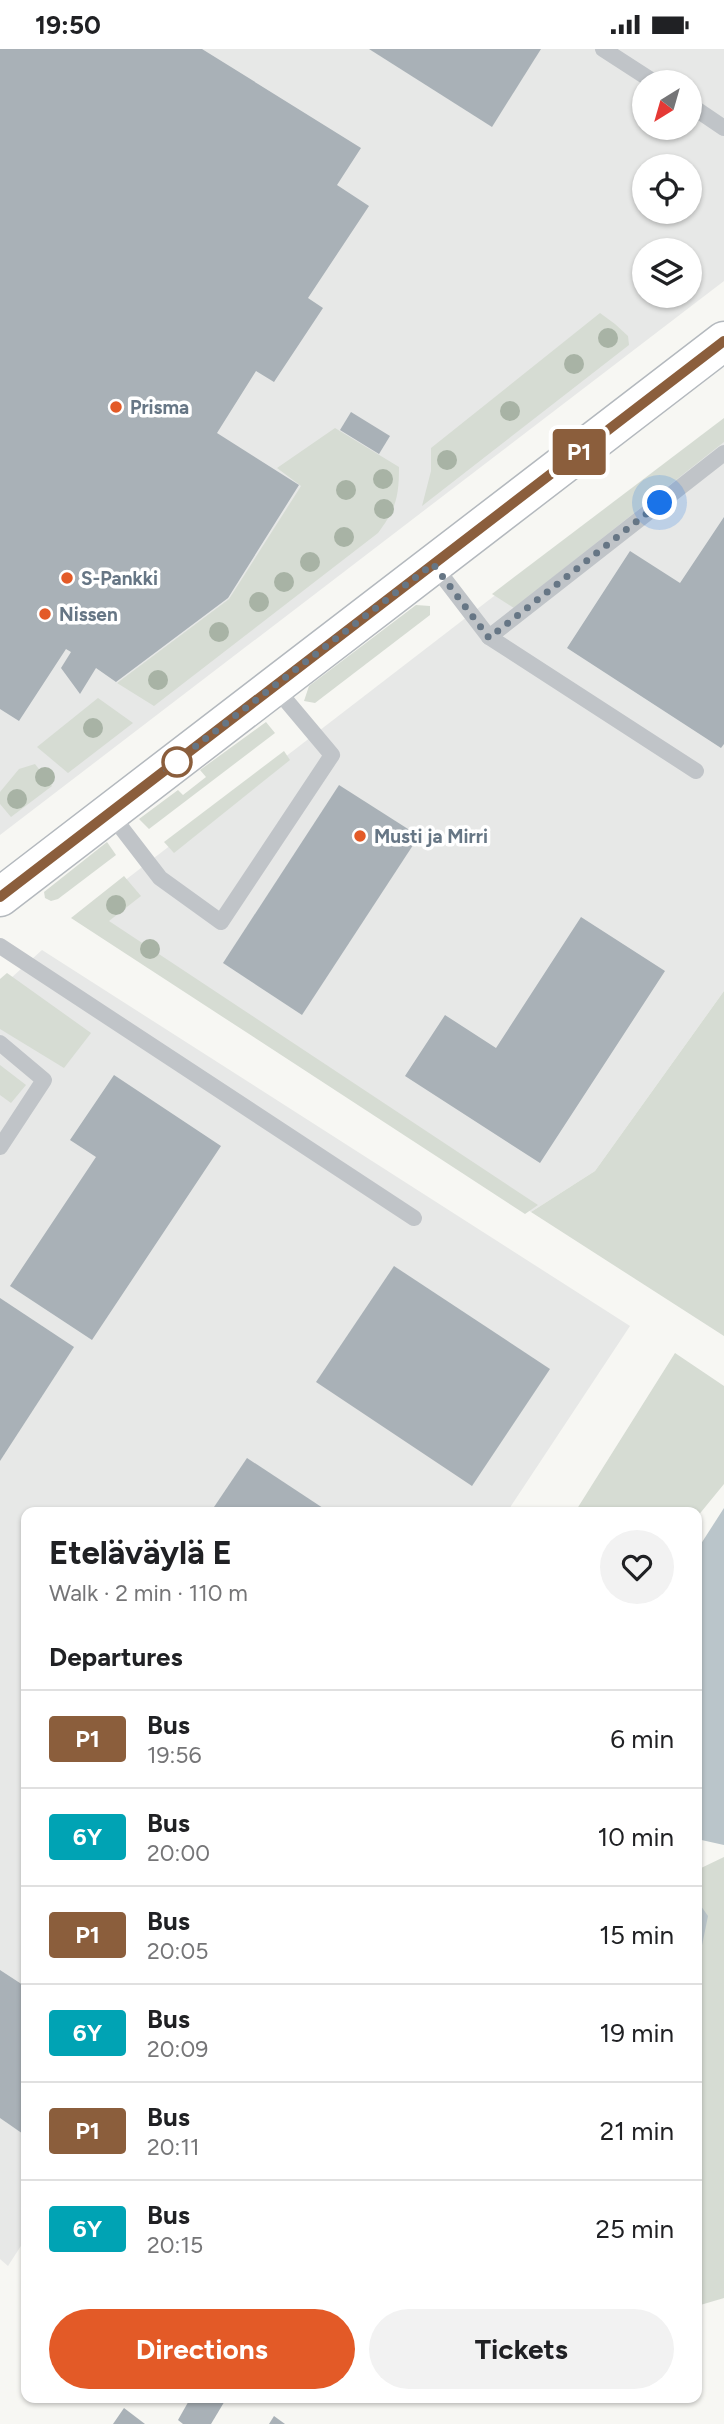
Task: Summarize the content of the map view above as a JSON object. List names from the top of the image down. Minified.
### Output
{"places":["Prisma","S-Pankki","Nissen","Musti ja Mirri"],"lines":["bus line P1"],"north":"bottom left","page":{"status":"19:50","on_map":"P1","heading":[["Eteläväylä E","Walk · 2 min · 110 m"],"Departures"],"list":[{"mark":"P1","name":"Bus","note":"19:56","value":"6 min"},{"mark":"6Y","name":"Bus","note":"20:00","value":"10 min"},{"mark":"P1","name":"Bus","note":"20:05","value":"15 min"},{"mark":"6Y","name":"Bus","note":"20:09","value":"19 min"},{"mark":"P1","name":"Bus","note":"20:11","value":"21 min"},{"mark":"6Y","name":"Bus","note":"20:15","value":"25 min"}],"buttons":["Directions","Tickets"]}}
